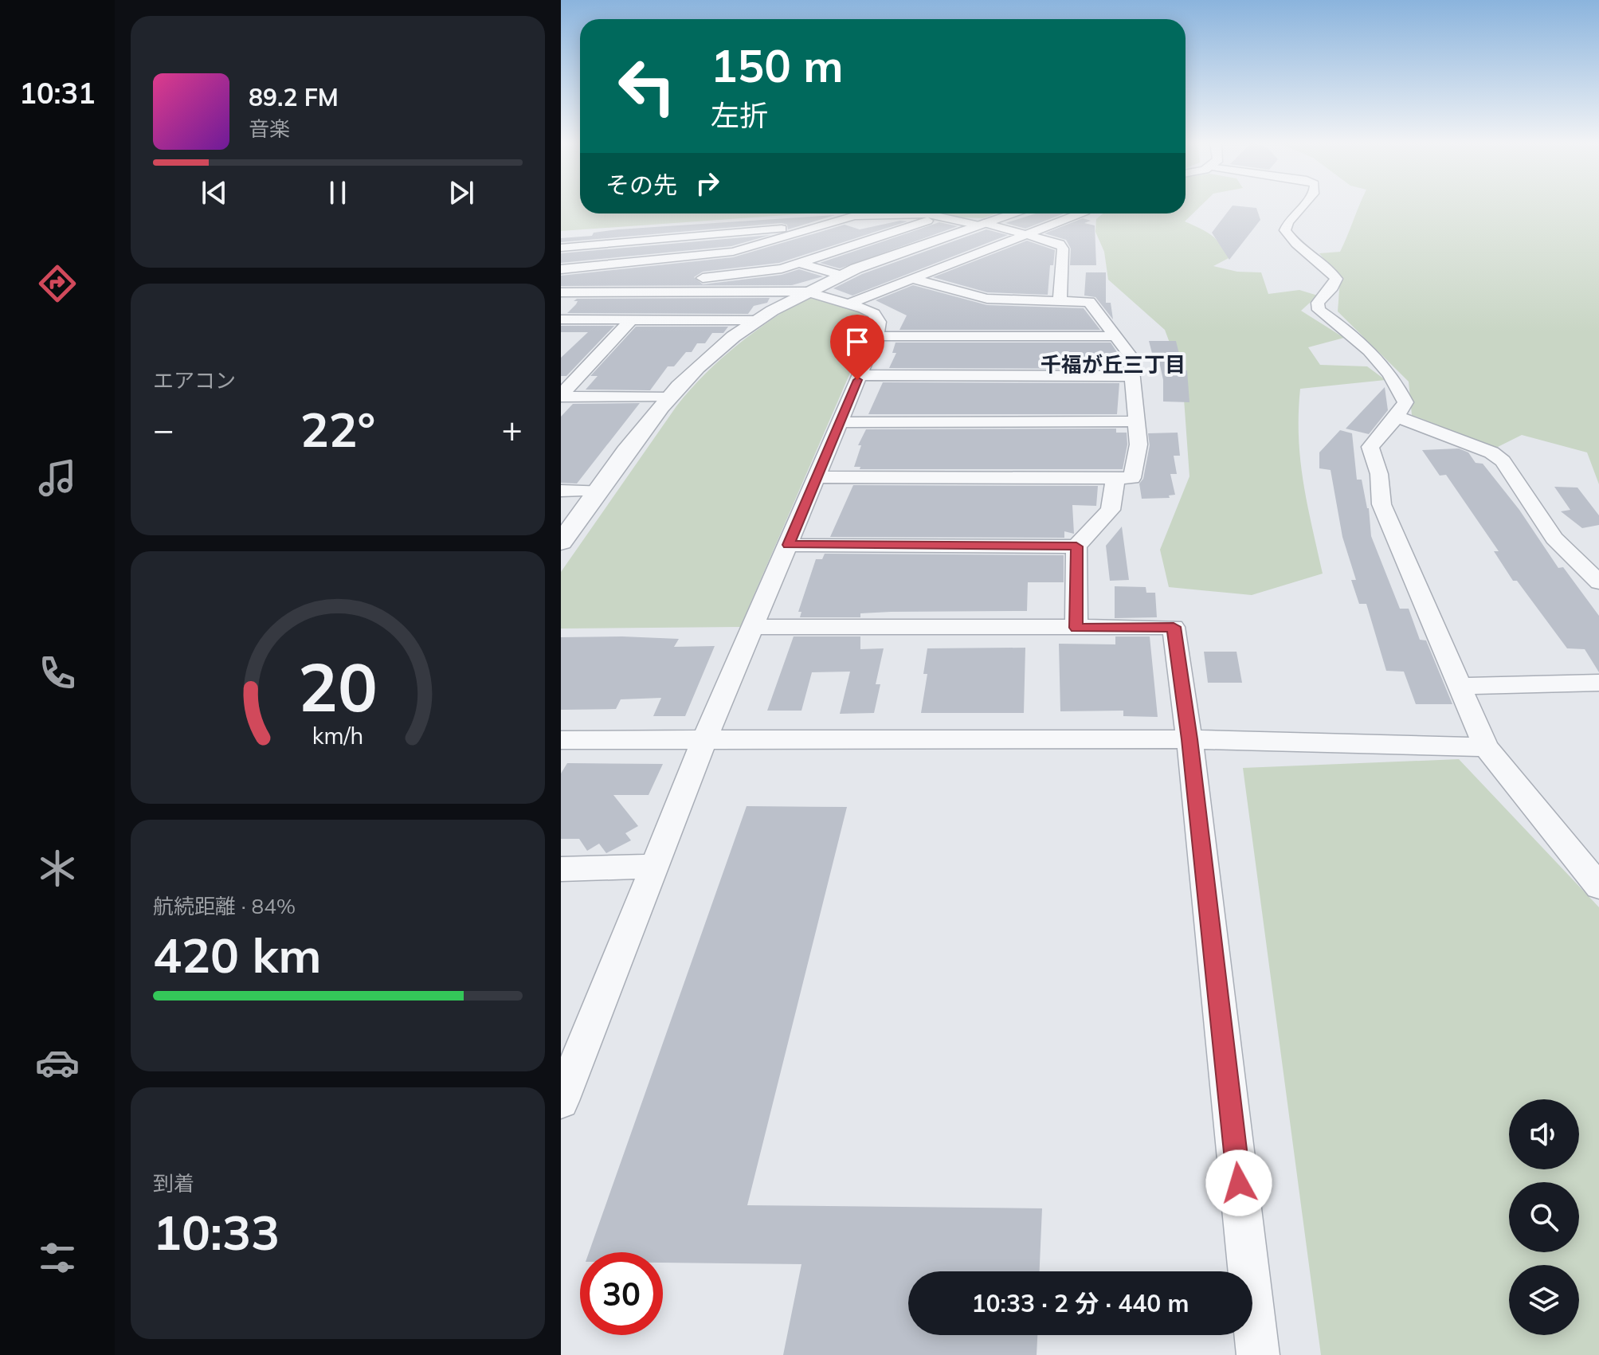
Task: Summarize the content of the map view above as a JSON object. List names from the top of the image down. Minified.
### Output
{"districts":["千福が丘三丁目"],"page":{"tabs":"10:31","turn":["150 m","左折"],"song":["89.2 FM","音楽"],"then":"その先","tile":["エアコン",["航続距離 · 84%","420 km"],["到着","10:33"]],"heat":["−","22°","+"],"limit":"30","trip":"10:33 · 2 分 · 440 m","gauge":["20","km/h"]}}
